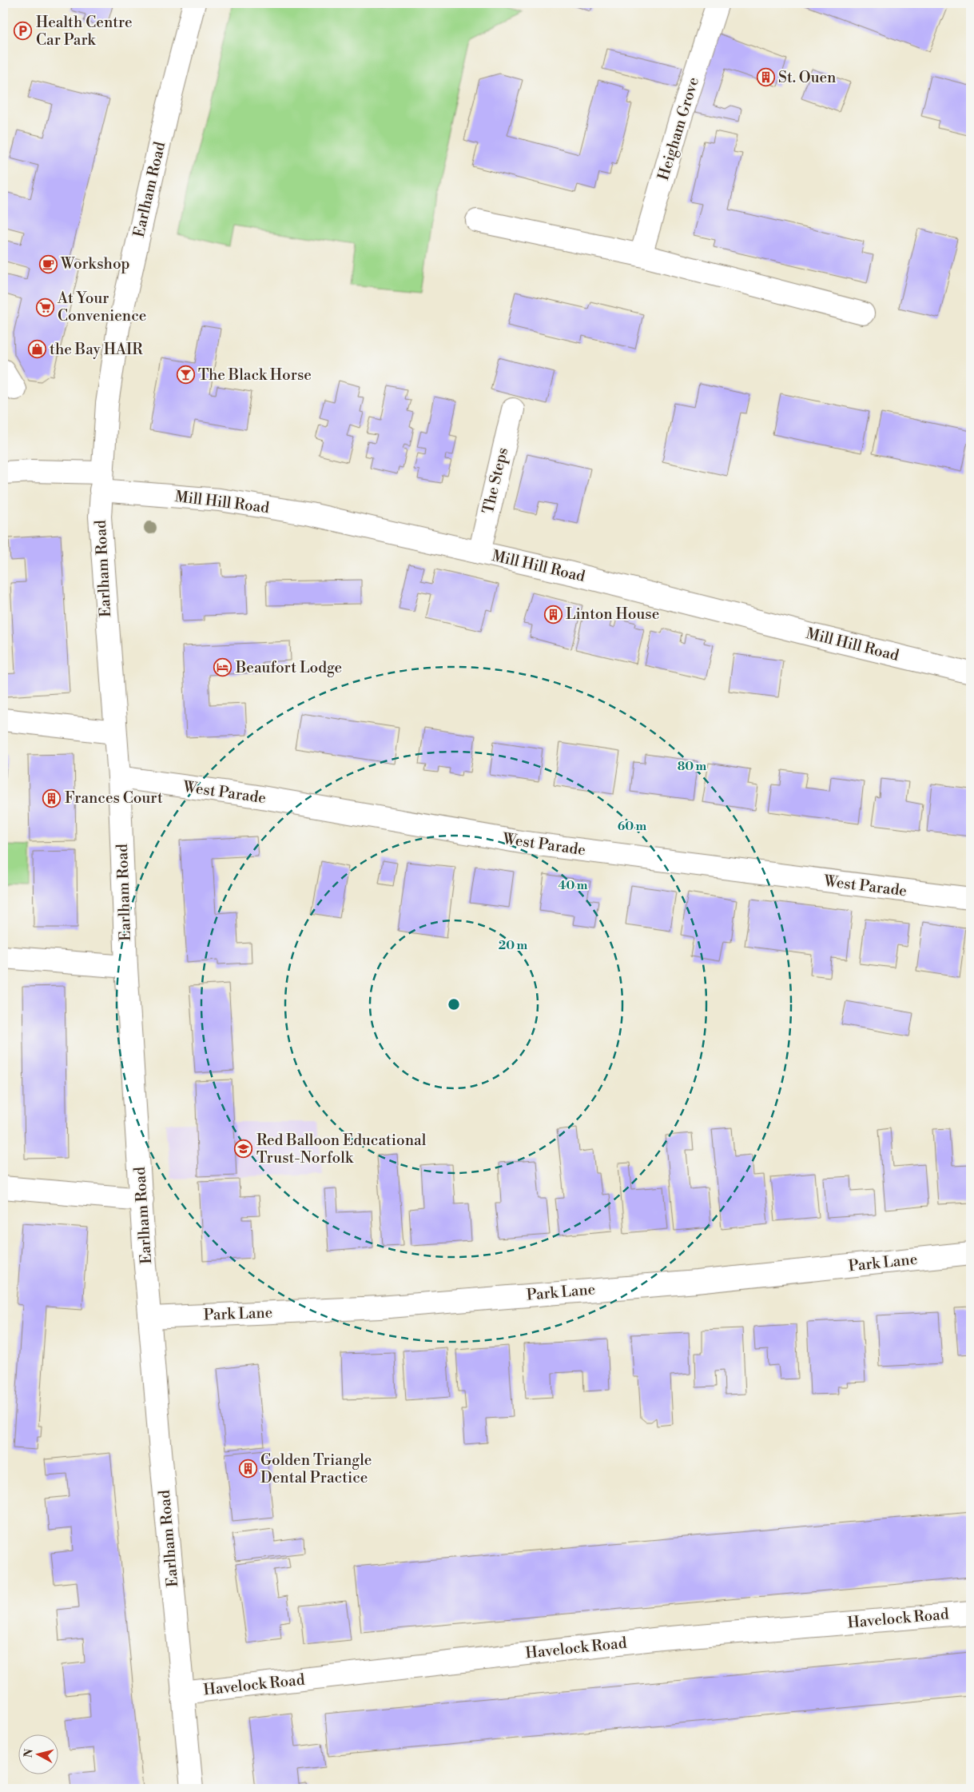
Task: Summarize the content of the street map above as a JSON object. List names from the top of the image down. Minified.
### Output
{"streets":{"street":["Heigham Grove","Earlham Road","The Steps","Mill Hill Road","West Parade","Park Lane","Havelock Road"]},"crossings":[["Earlham Road","Mill Hill Road"],["Earlham Road","West Parade"],["Earlham Road","Park Lane"],["Earlham Road","Havelock Road"],["The Steps","Mill Hill Road"]],"places":{"parking":["Health Centre Car Park"],"building":["St. Ouen","Linton House","Frances Court","Golden Triangle Dental Practice"],"cafe":["Workshop"],"supermarket":["At Your Convenience"],"shop":["the Bay HAIR"],"bar":["The Black Horse"],"hotel":["Beaufort Lodge"],"school or university":["Red Balloon Educational Trust-Norfolk"]},"north":"left","rings":["80 m","60 m","40 m","20 m"]}
